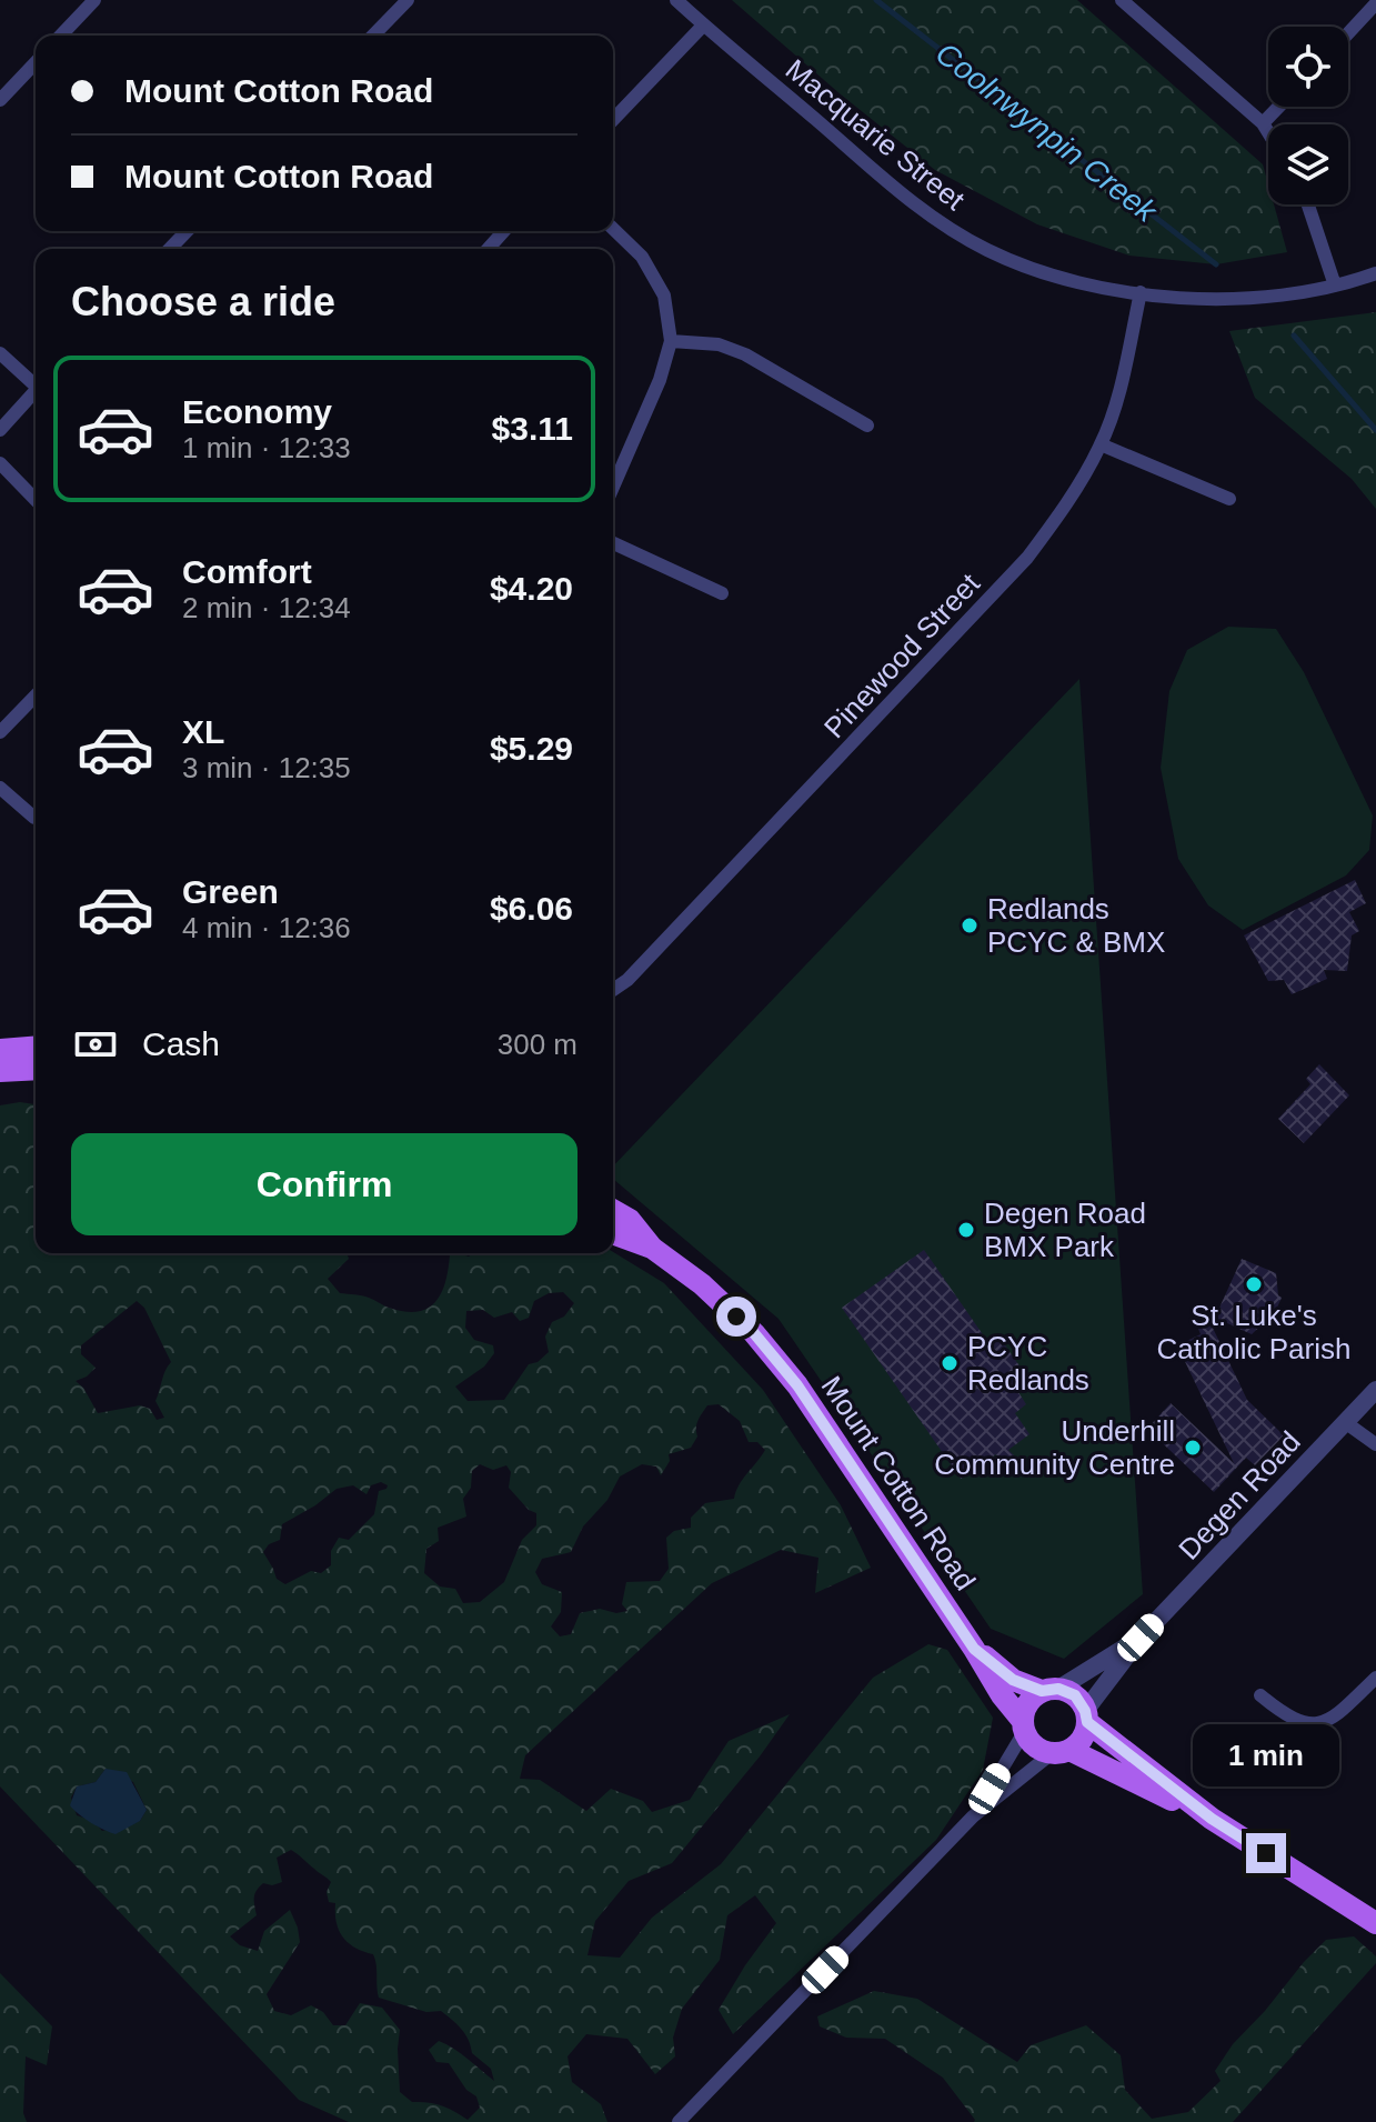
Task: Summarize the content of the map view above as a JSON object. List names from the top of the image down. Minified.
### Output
{"streets":{"main road":["Mount Cotton Road"],"street":["Macquarie Street","Pinewood Street","Degen Road"]},"crossings":[["Macquarie Street","Pinewood Street"],["Mount Cotton Road","Degen Road"]],"water":["Coolnwynpin Creek"],"places":["Redlands PCYC & BMX","Degen Road BMX Park","St. Luke's Catholic Parish","PCYC Redlands","Underhill Community Centre"],"page":{"banner":["Mount Cotton Road","Mount Cotton Road"],"heading":"Choose a ride","list":[{"name":"Economy","note":"1 min · 12:33","value":"$3.11"},{"name":"Comfort","note":"2 min · 12:34","value":"$4.20"},{"name":"XL","note":"3 min · 12:35","value":"$5.29"},{"name":"Green","note":"4 min · 12:36","value":"$6.06"}],"pay":["Cash","300 m"],"buttons":"Confirm","bubble":"1 min"}}
